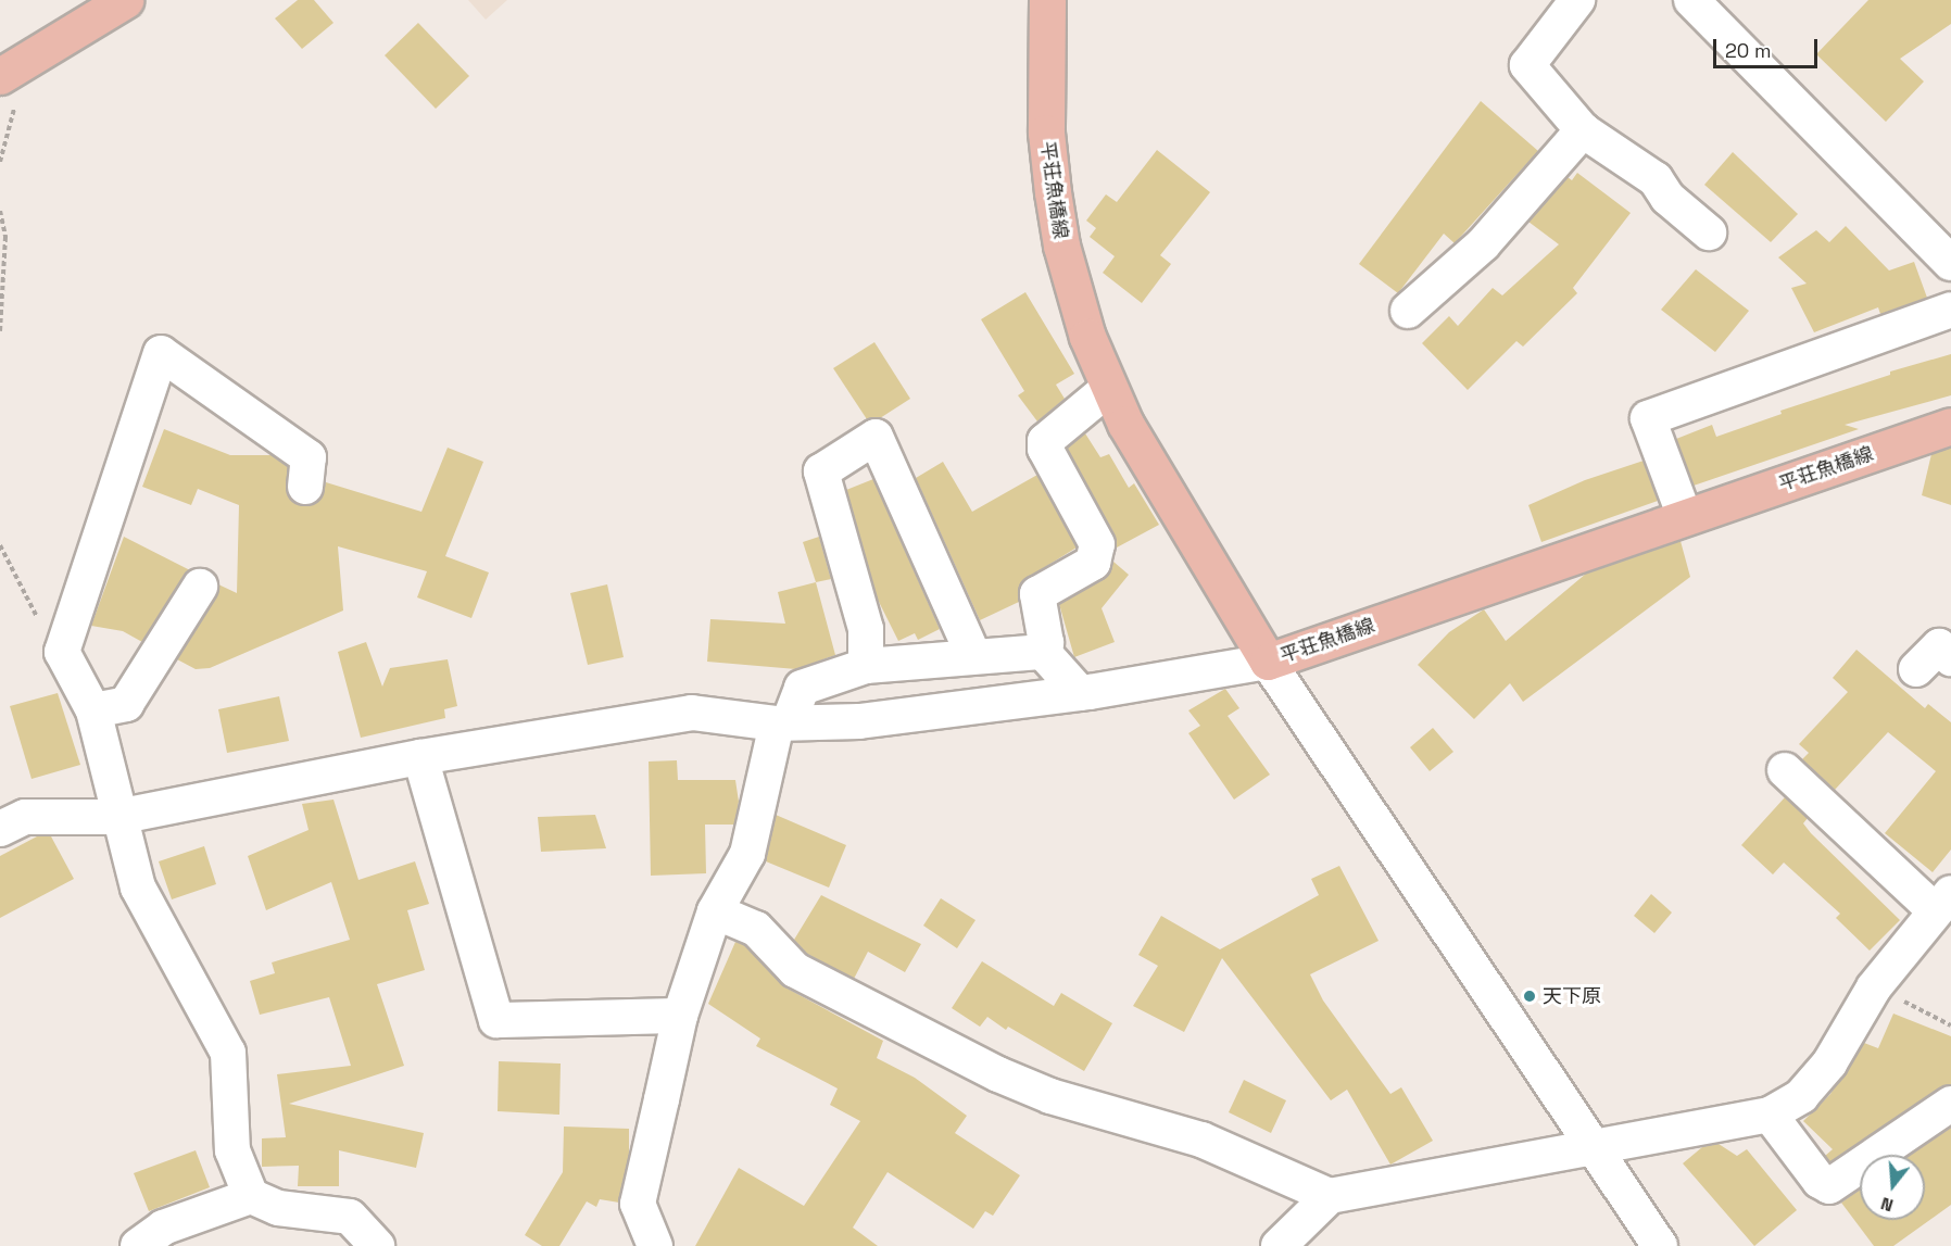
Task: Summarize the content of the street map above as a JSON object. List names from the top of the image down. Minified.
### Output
{"streets":{"main road":["平荘魚橋線"]},"places":["天下原"],"scale_bar":"20 m","north":"bottom"}
